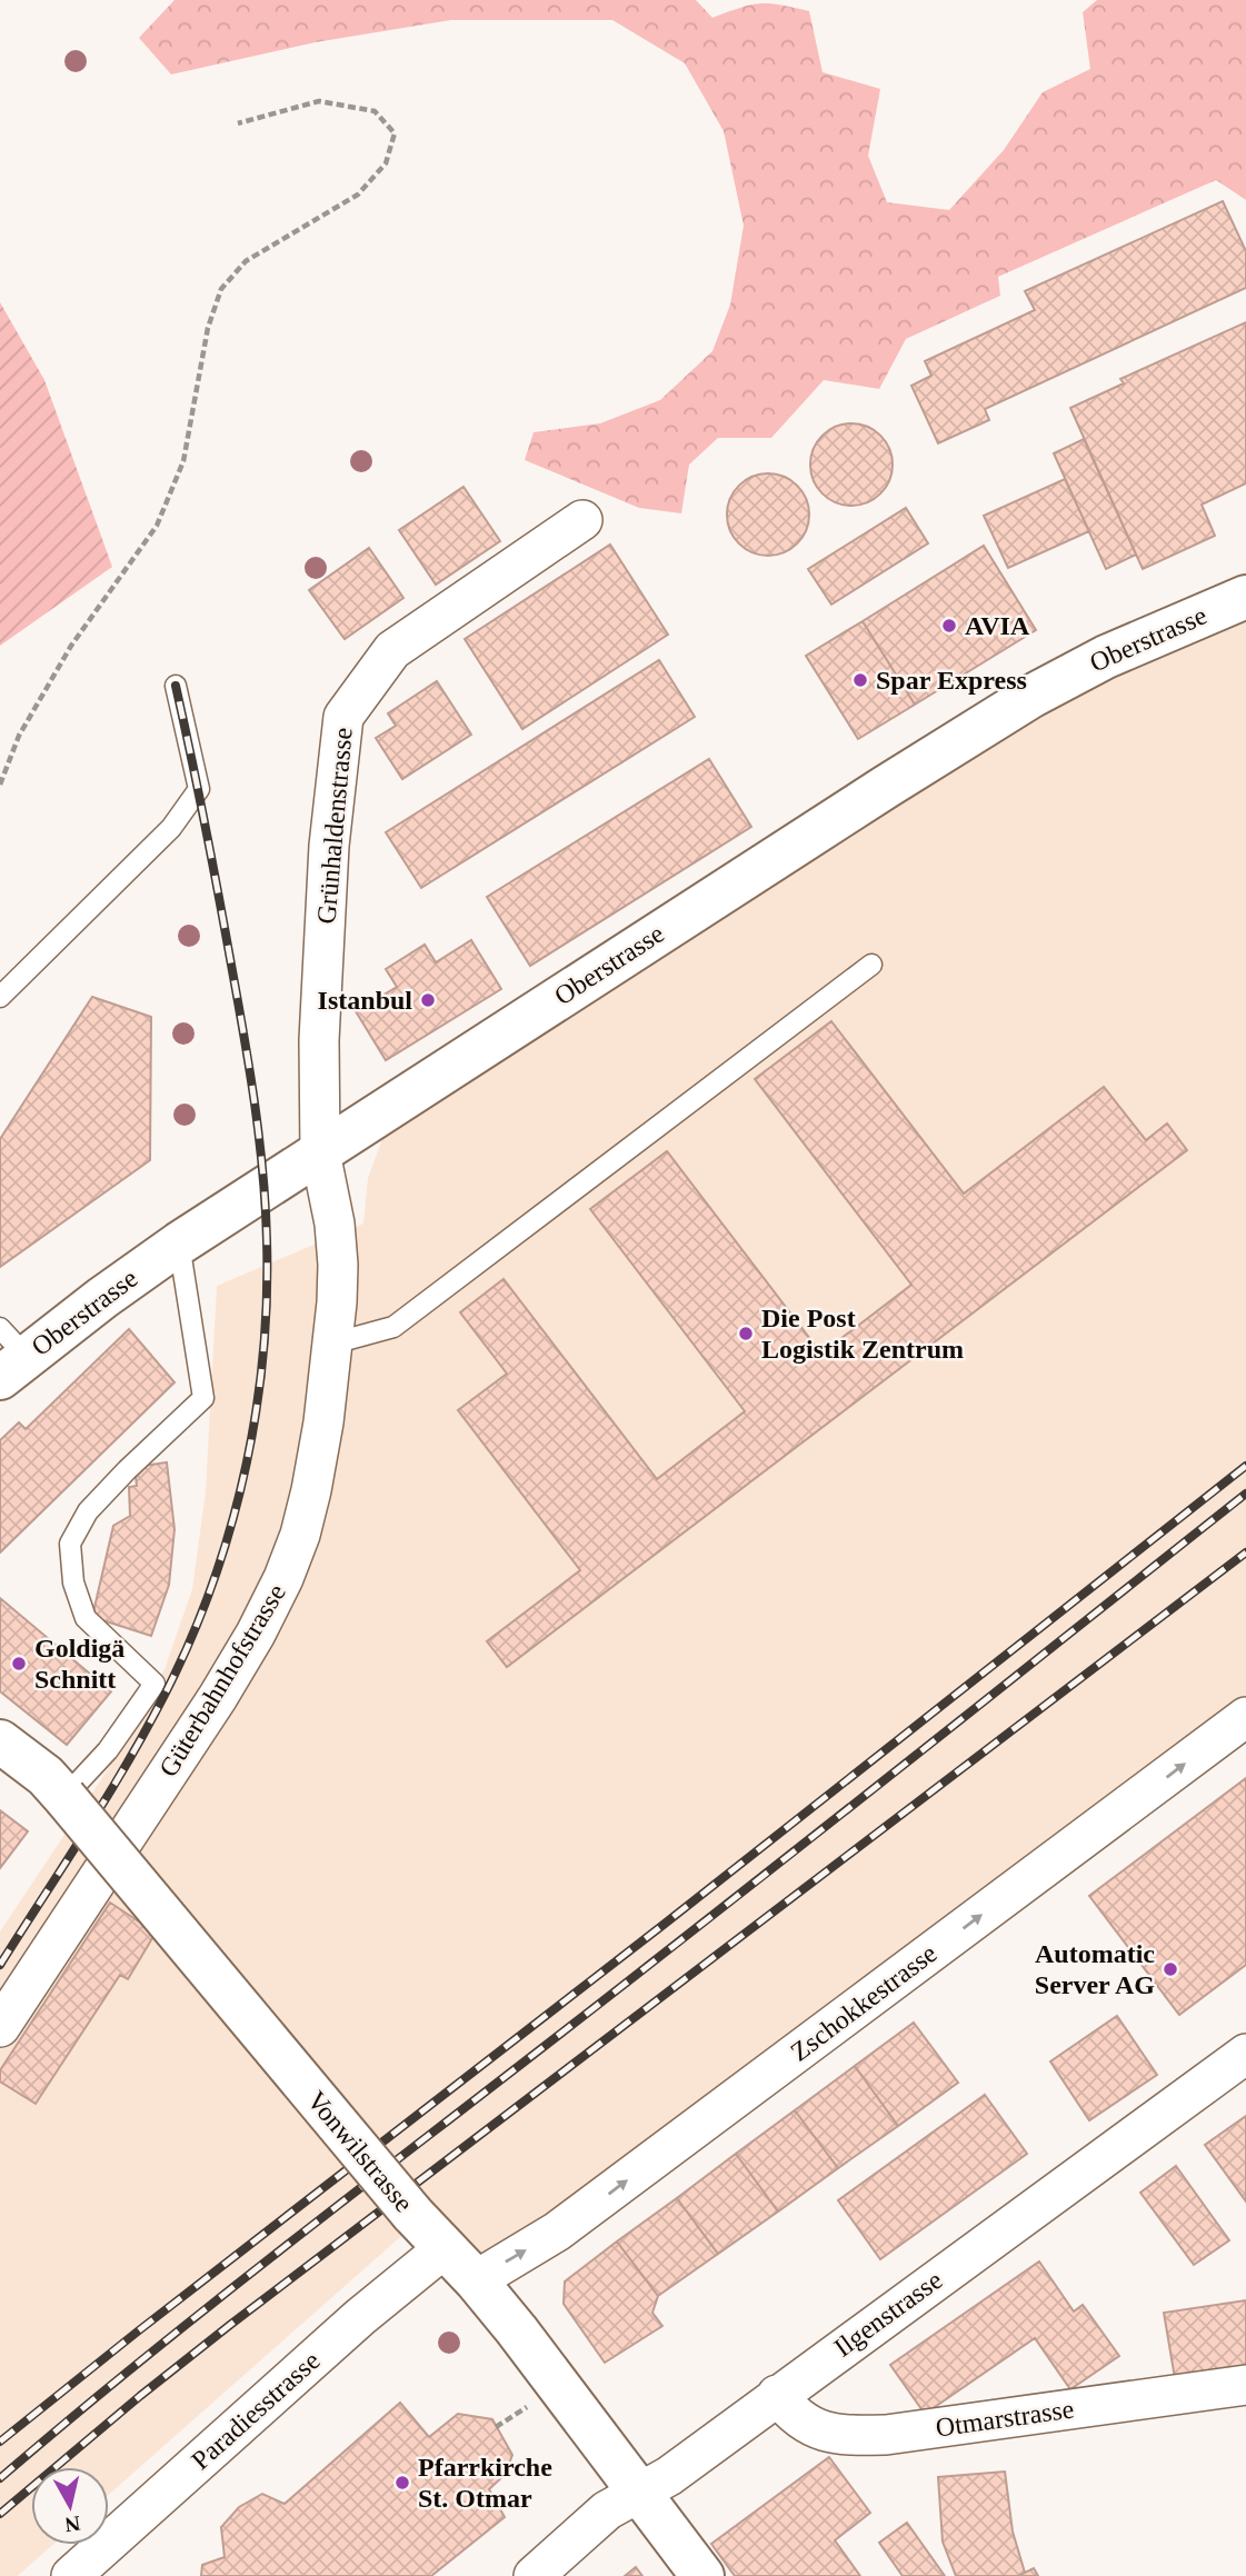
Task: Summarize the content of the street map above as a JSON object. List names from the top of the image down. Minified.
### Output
{"streets":{"street":["Oberstrasse","Grünhaldenstrasse","Güterbahnhofstrasse","Zschokkestrasse","Vonwilstrasse","Ilgenstrasse","Paradiesstrasse","Otmarstrasse"]},"crossings":[["Oberstrasse","Grünhaldenstrasse"],["Oberstrasse","Güterbahnhofstrasse"],["Grünhaldenstrasse","Güterbahnhofstrasse"],["Zschokkestrasse","Vonwilstrasse"],["Vonwilstrasse","Ilgenstrasse"],["Vonwilstrasse","Paradiesstrasse"],["Ilgenstrasse","Otmarstrasse"]],"one_way":["Zschokkestrasse"],"places":["AVIA","Spar Express","Istanbul","Die Post Logistik Zentrum","Goldigä Schnitt","Automatic Server AG","Pfarrkirche St. Otmar"],"north":"bottom"}
